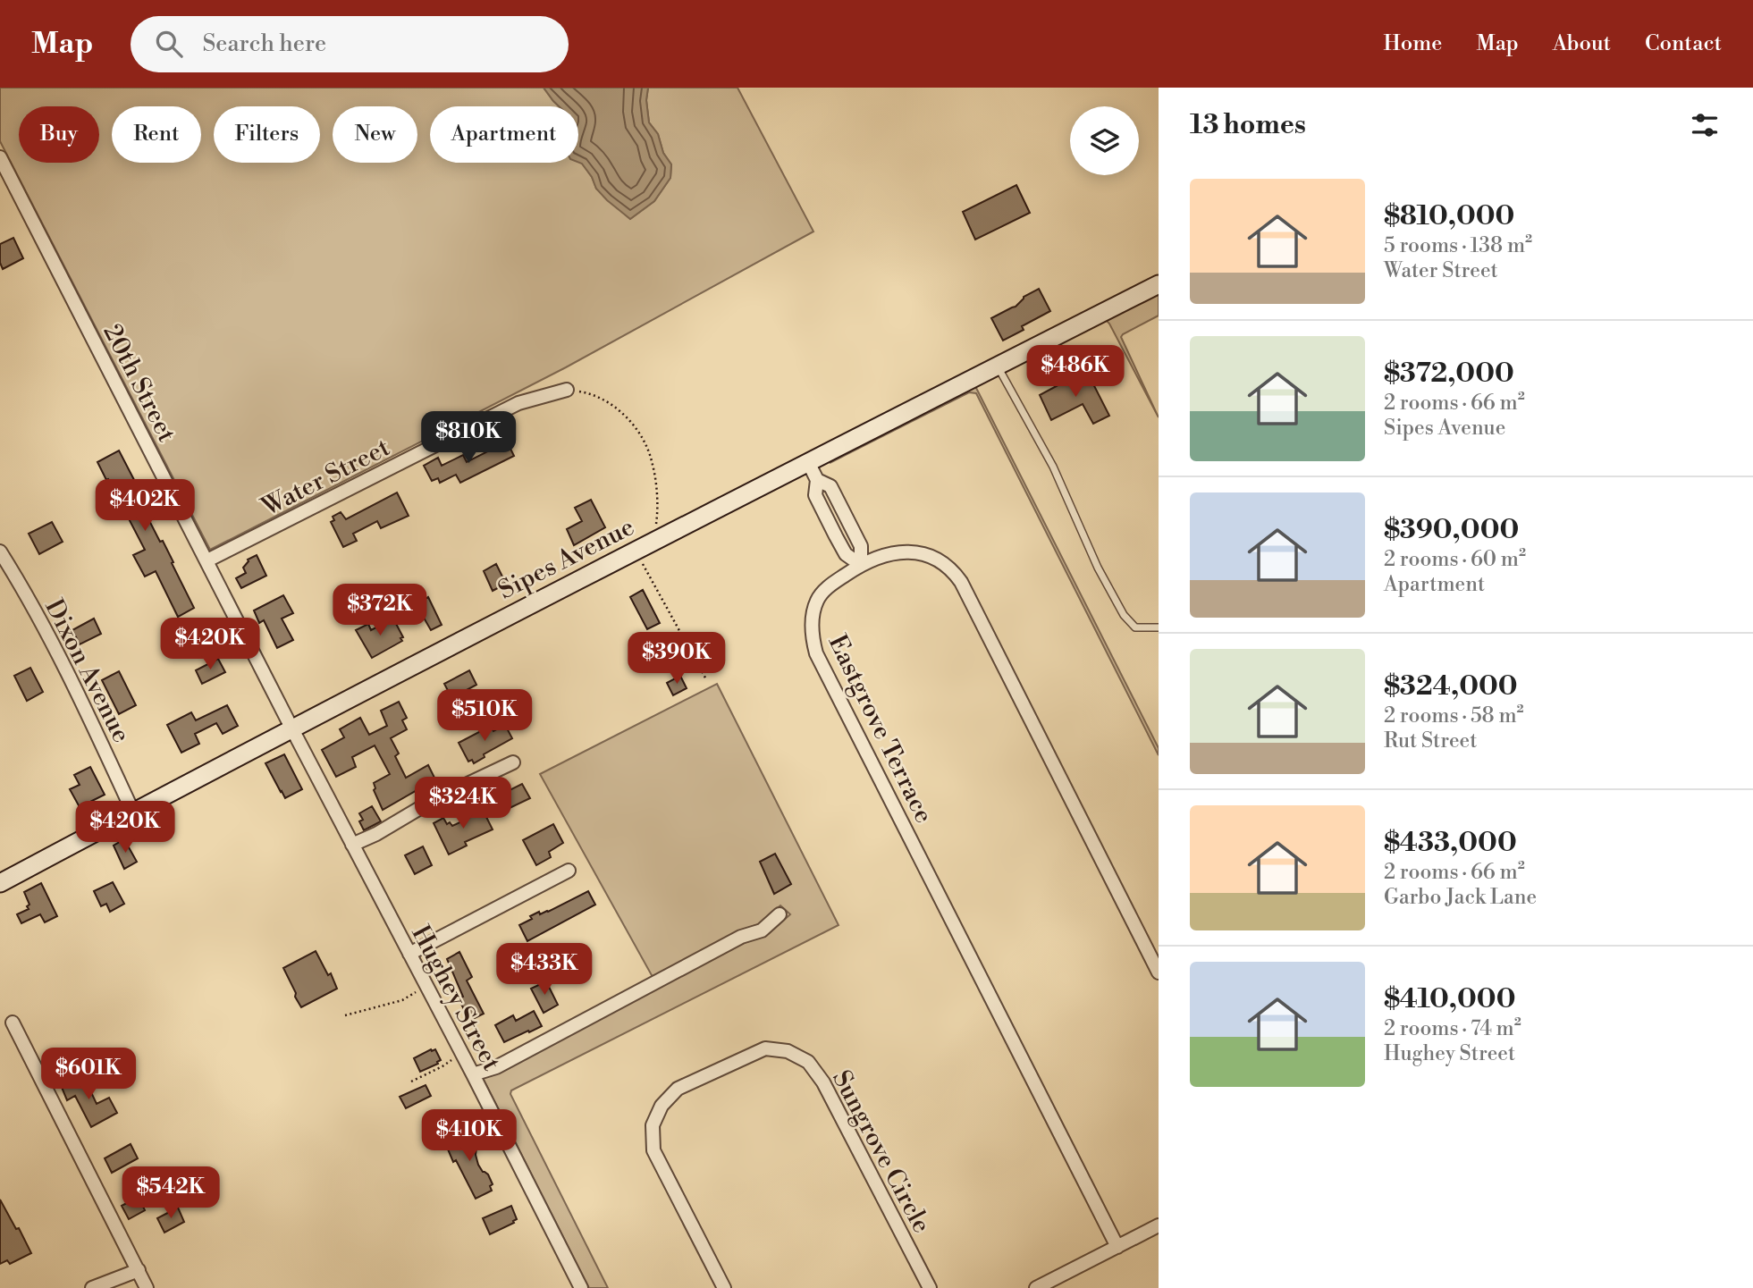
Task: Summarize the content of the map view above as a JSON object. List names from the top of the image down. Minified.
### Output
{"streets":{"street":["20th Street","Water Street","Sipes Avenue","Dixon Avenue","Eastgrove Terrace","Hughey Street","Sungrove Circle"]},"crossings":[["20th Street","Water Street"],["20th Street","Sipes Avenue"],["20th Street","Hughey Street"],["Sipes Avenue","Dixon Avenue"],["Sipes Avenue","Hughey Street"]],"page":{"header":"Map","search":"Search here","nav":["Home","Map","About","Contact"],"heading":"13 homes","chip":["Buy","Rent","Filters","New","Apartment"],"list":[{"name":"$810,000","note":"5 rooms · 138 m² · Water Street"},{"name":"$372,000","note":"2 rooms · 66 m² · Sipes Avenue"},{"name":"$390,000","note":"2 rooms · 60 m² · Apartment"},{"name":"$324,000","note":"2 rooms · 58 m² · Rut Street"},{"name":"$433,000","note":"2 rooms · 66 m² · Garbo Jack Lane"},{"name":"$410,000","note":"2 rooms · 74 m² · Hughey Street"}],"price":["$486K","$810K","$402K","$372K","$420K","$390K","$510K","$324K","$420K","$433K","$601K","$410K","$542K"]}}
